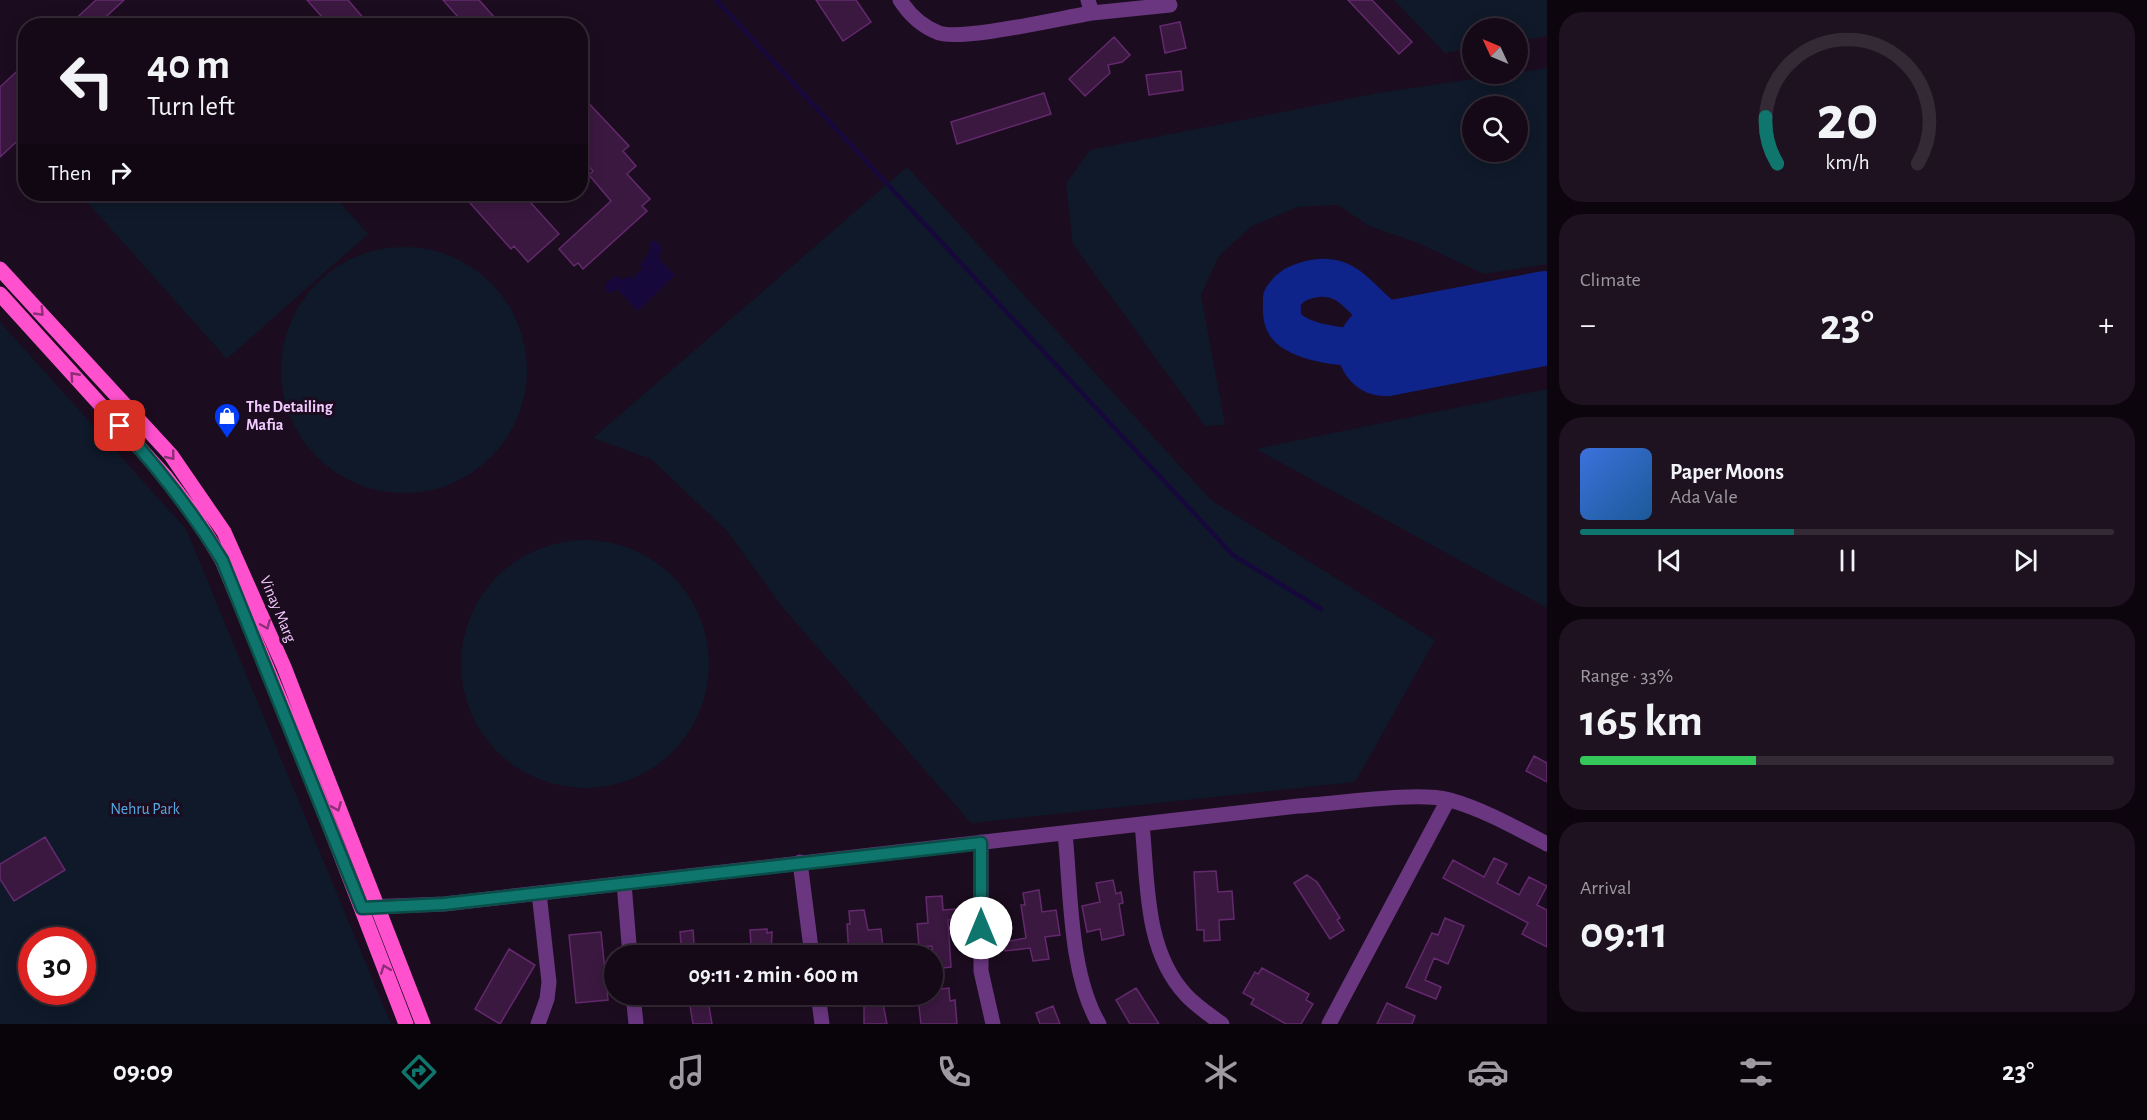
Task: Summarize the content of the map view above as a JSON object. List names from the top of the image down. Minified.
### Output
{"streets":{"main road":["Vinay Marg"]},"parks":["Nehru Park"],"places":{"shop":["The Detailing Mafia"]},"north":"top left","page":{"turn":["40 m","Turn left"],"then":"Then","tile":["Climate",["Range · 33%","165 km"],["Arrival","09:11"]],"heat":["−","23°","+"],"song":["Paper Moons","Ada Vale"],"limit":"30","trip":"09:11 · 2 min · 600 m","tabs":["09:09","23°"],"gauge":["20","km/h"]}}
